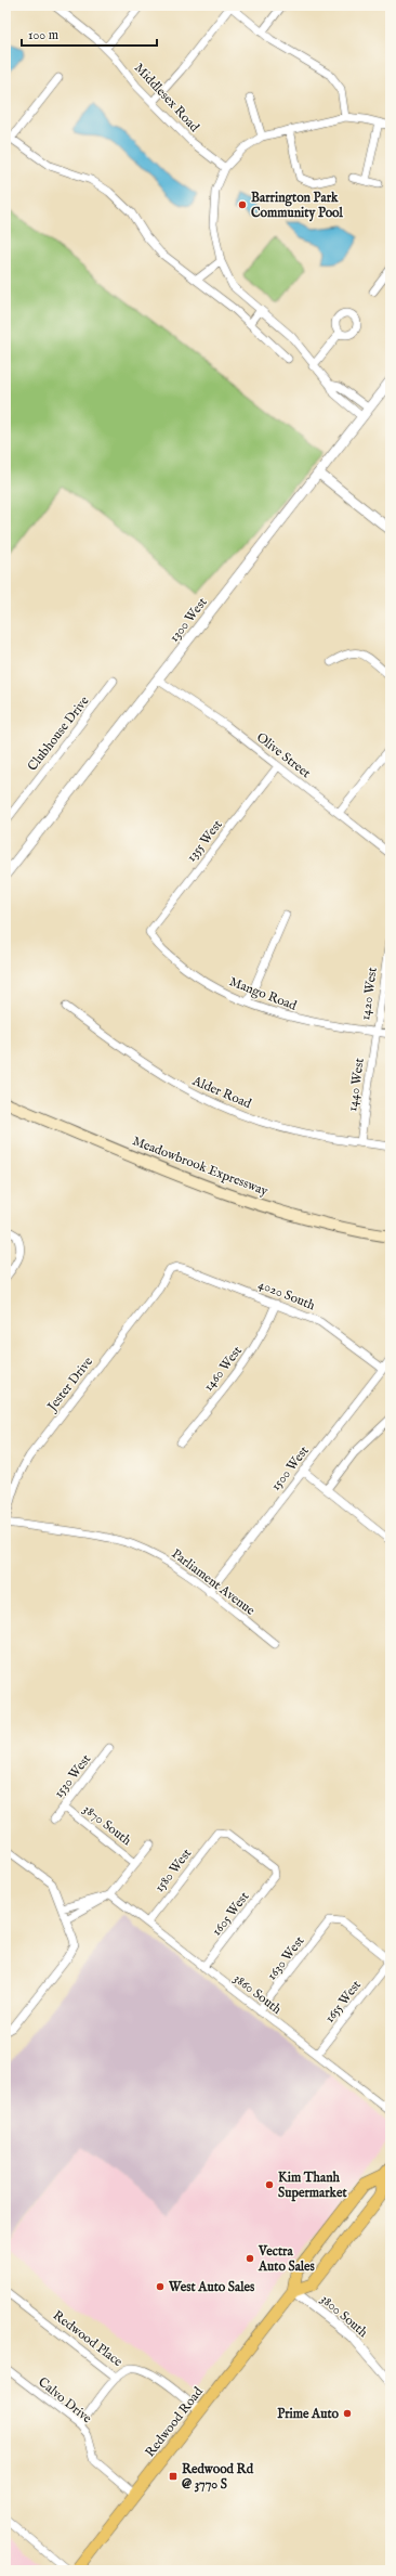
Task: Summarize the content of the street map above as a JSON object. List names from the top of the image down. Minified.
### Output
{"streets":{"main road":["Meadowbrook Expressway","Redwood Road"],"street":["Middlesex Road","1300 West","Clubhouse Drive","Olive Street","1355 West","Mango Road","1420 West","1440 West","Alder Road","4020 South","1460 West","Jester Drive","1500 West","Parliament Avenue","1530 West","3870 South","1580 West","1605 West","1630 West","3860 South","1655 West","3800 South","Redwood Place","Calvo Drive"]},"crossings":[["1300 West","Olive Street"],["Olive Street","1355 West"],["1355 West","Mango Road"],["Mango Road","1420 West"],["Mango Road","1440 West"],["1420 West","1440 West"],["1440 West","Alder Road"],["4020 South","1460 West"],["4020 South","Jester Drive"],["4020 South","1500 West"],["Jester Drive","Parliament Avenue"],["1500 West","Parliament Avenue"],["1530 West","3870 South"],["1580 West","1605 West"],["1580 West","3860 South"],["1605 West","3860 South"],["1630 West","3860 South"],["1630 West","1655 West"],["3860 South","1655 West"],["3800 South","Redwood Road"],["Redwood Place","Redwood Road"],["Calvo Drive","Redwood Road"]],"places":{"other":["Barrington Park Community Pool","Kim Thanh Supermarket","Vectra Auto Sales","West Auto Sales","Prime Auto"],"transit":["Redwood Rd @ 3770 S"]},"scale_bar":"100 m"}
